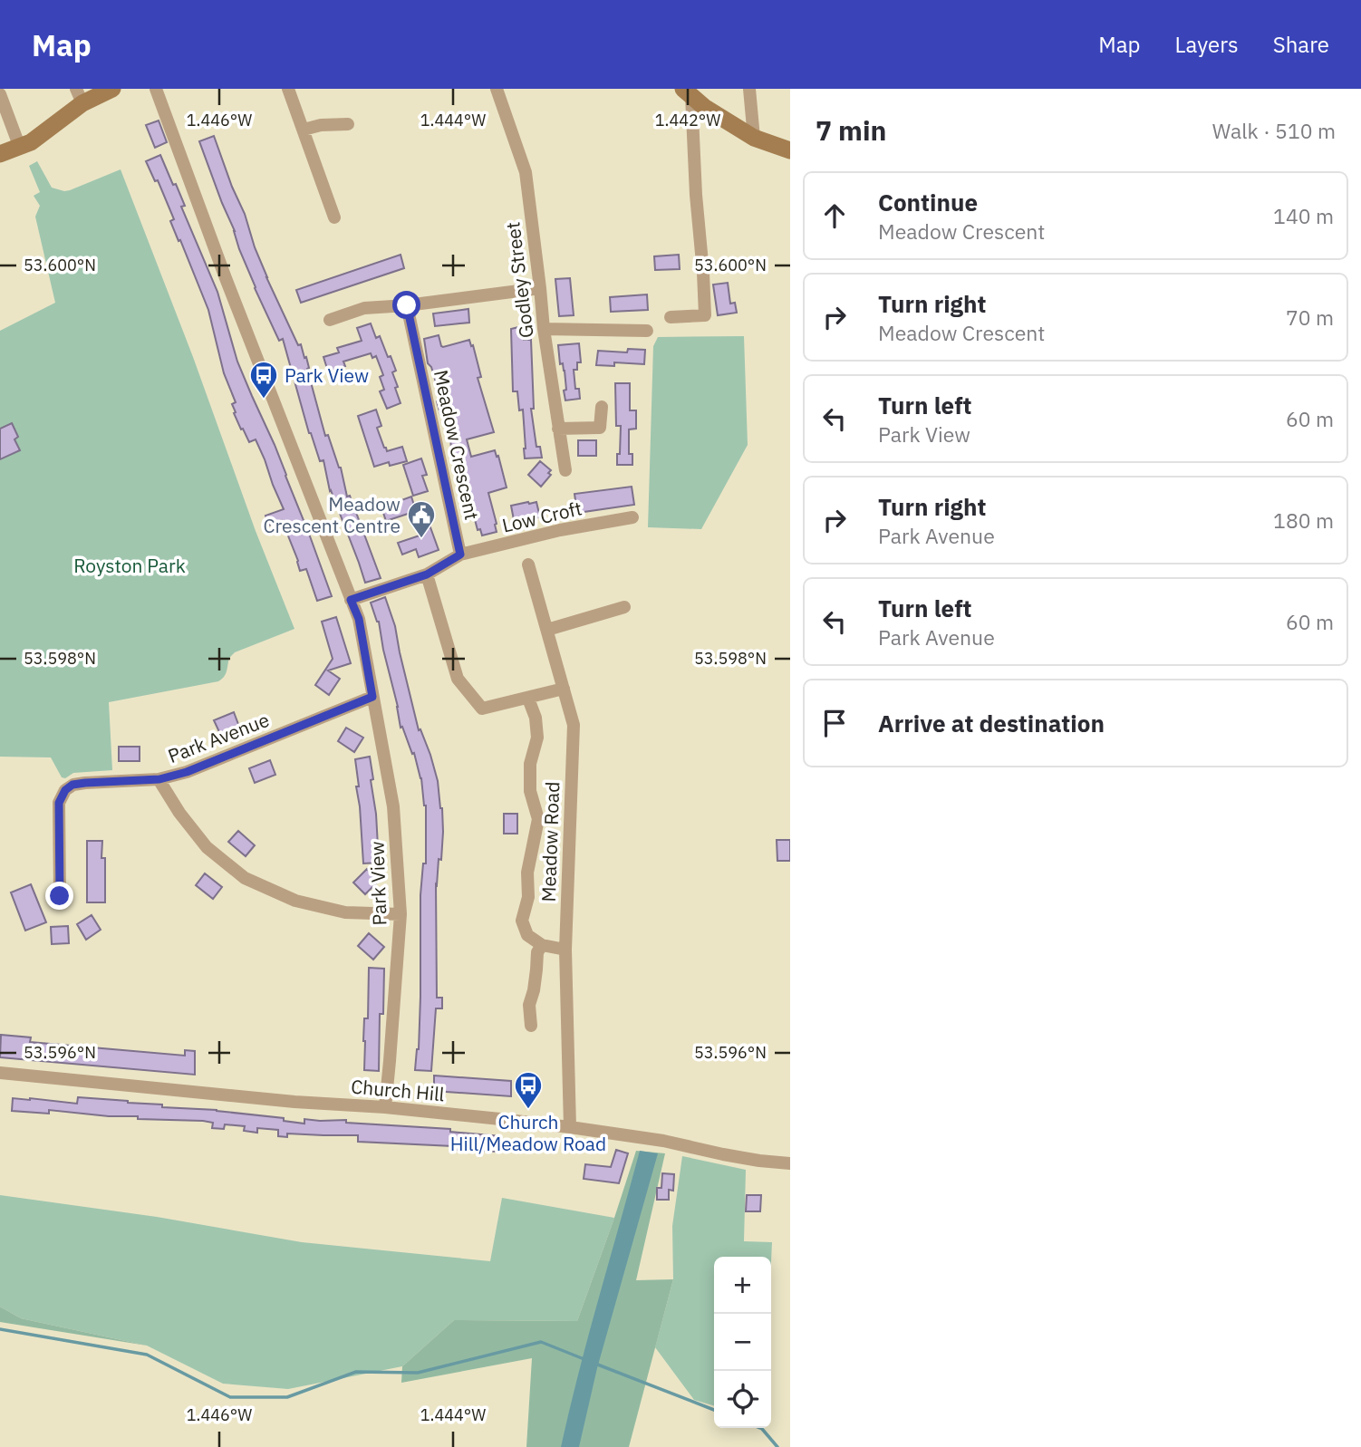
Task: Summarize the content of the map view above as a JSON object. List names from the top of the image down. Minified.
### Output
{"streets":{"street":["Godley Street","Meadow Crescent","Low Croft","Park Avenue","Meadow Road","Park View","Church Hill"]},"crossings":[["Meadow Crescent","Low Croft"],["Park Avenue","Park View"],["Meadow Road","Church Hill"],["Park View","Church Hill"]],"parks":["Royston Park"],"places":{"bus stop":["Park View","Church Hill/Meadow Road"],"public building":["Meadow Crescent Centre"]},"page":{"header":"Map","nav":["Map","Layers","Share"],"heading":["7 min","Walk · 510 m"],"list":[["Continue","Meadow Crescent","140 m"],["Turn right","Meadow Crescent","70 m"],["Turn left","Park View","60 m"],["Turn right","Park Avenue","180 m"],["Turn left","Park Avenue","60 m"],"Arrive at destination"],"map_buttons":["+","−"]},"coordinates":["1.446°W","1.444°W","1.442°W","53.600°N","53.598°N","53.596°N"]}
